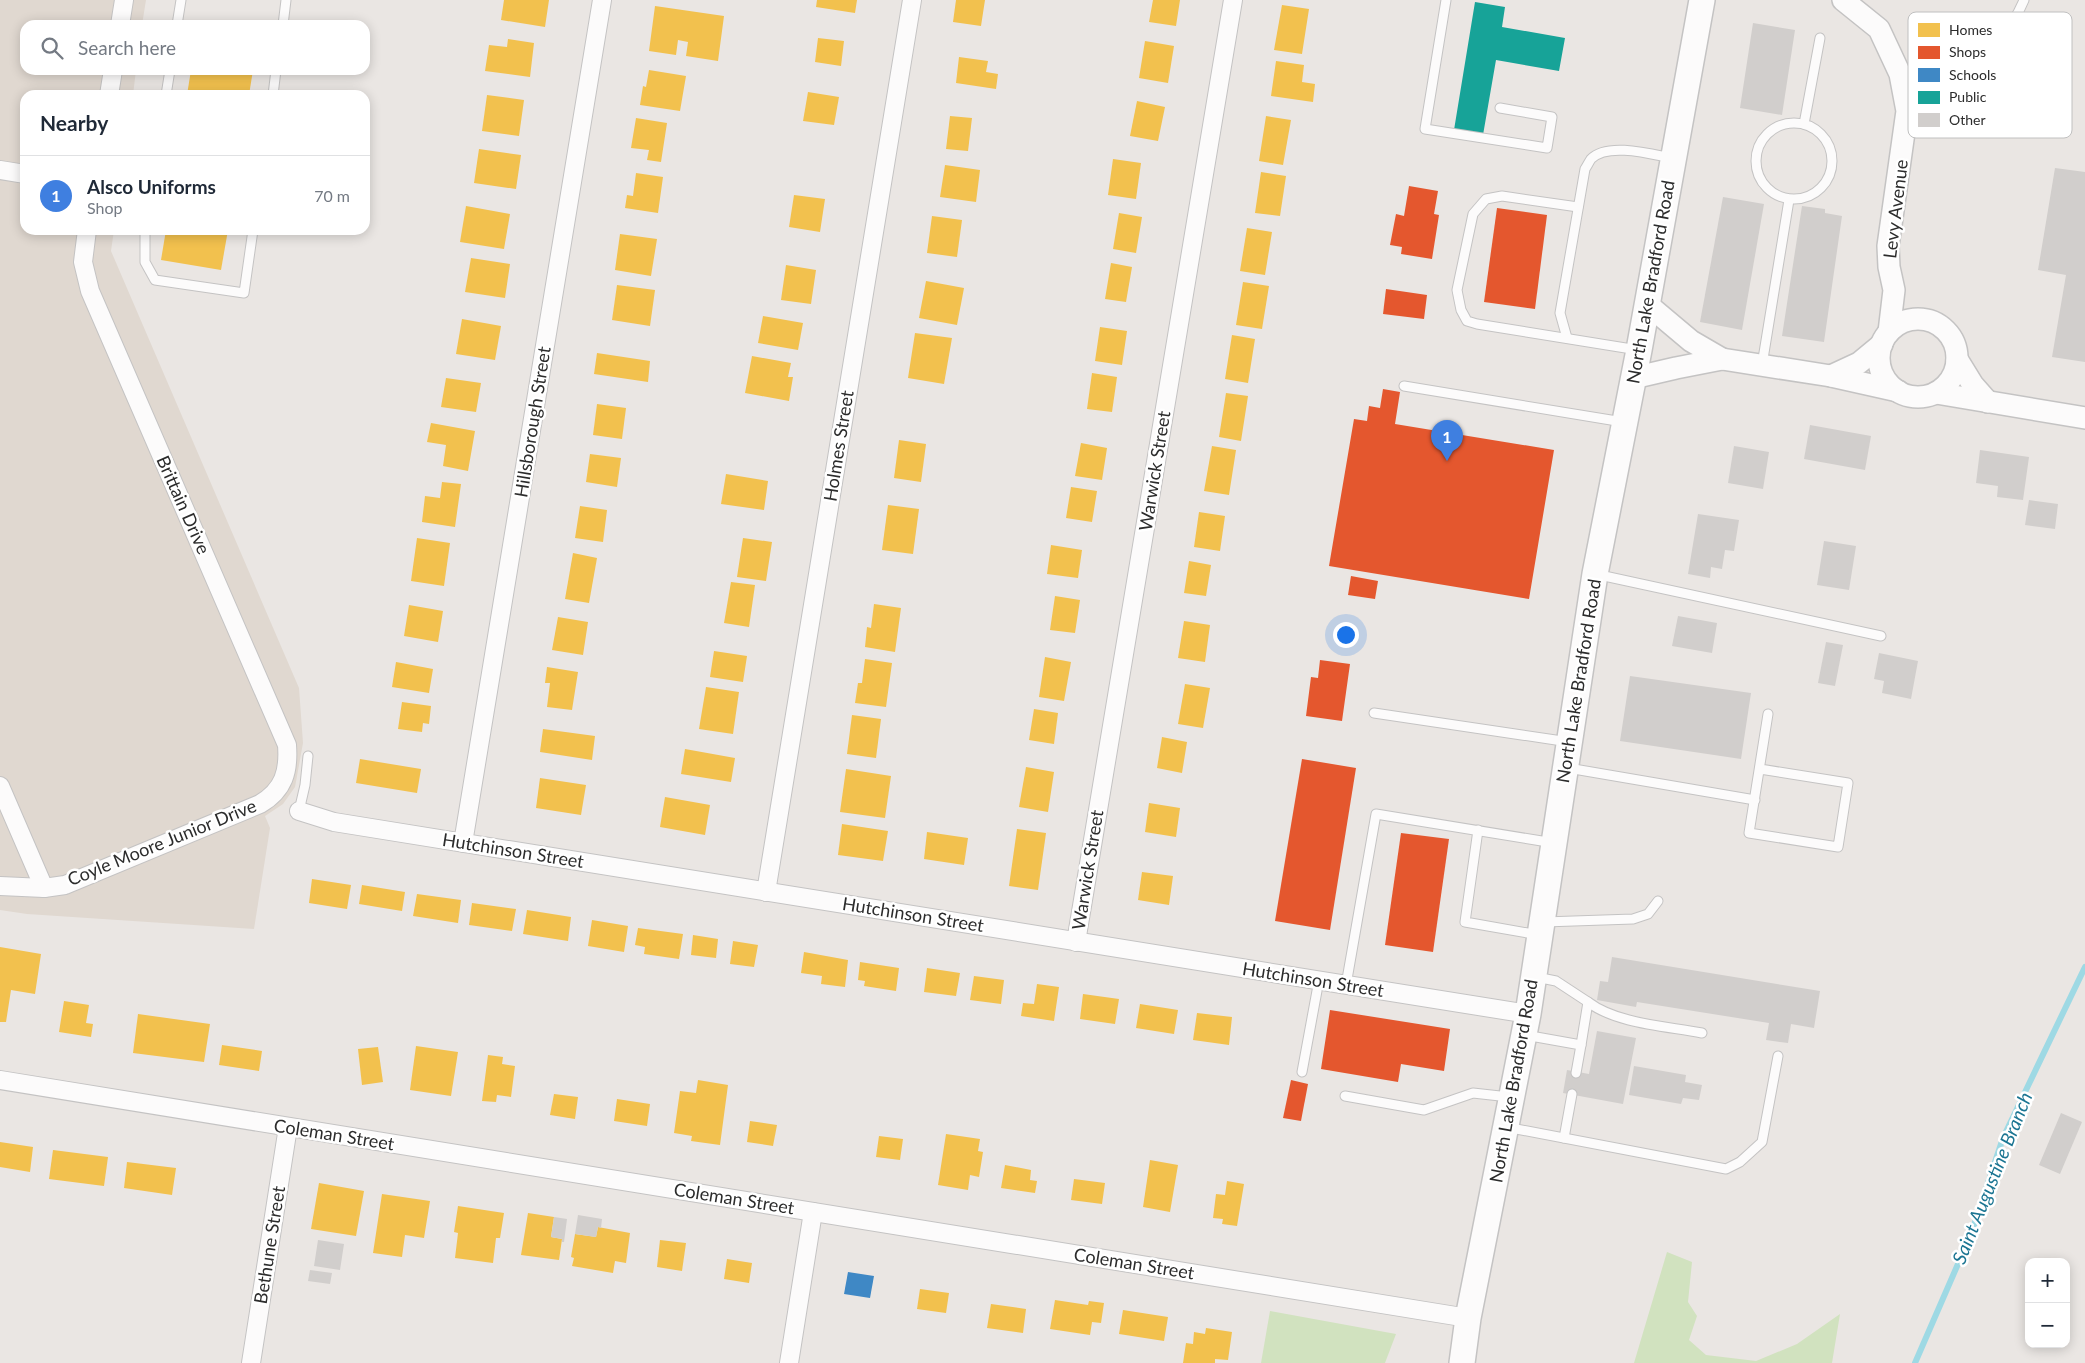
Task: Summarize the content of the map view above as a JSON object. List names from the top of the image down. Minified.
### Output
{"streets":{"main road":["North Lake Bradford Road"],"street":["Levy Avenue","Hillsborough Street","Holmes Street","Warwick Street","Brittain Drive","Coyle Moore Junior Drive","Hutchinson Street","Coleman Street","Bethune Street"]},"crossings":[["North Lake Bradford Road","Hutchinson Street"],["North Lake Bradford Road","Coleman Street"],["Hillsborough Street","Hutchinson Street"],["Holmes Street","Hutchinson Street"],["Warwick Street","Hutchinson Street"],["Brittain Drive","Coyle Moore Junior Drive"],["Coleman Street","Bethune Street"]],"water":["Saint Augustine Branch"],"legend":["Homes","Shops","Schools","Public","Other"],"page":{"search":"Search here","heading":"Nearby","list":[{"mark":"1","name":"Alsco Uniforms","note":"Shop","value":"70 m"}],"pins":"1","map_buttons":["+","−"]}}
